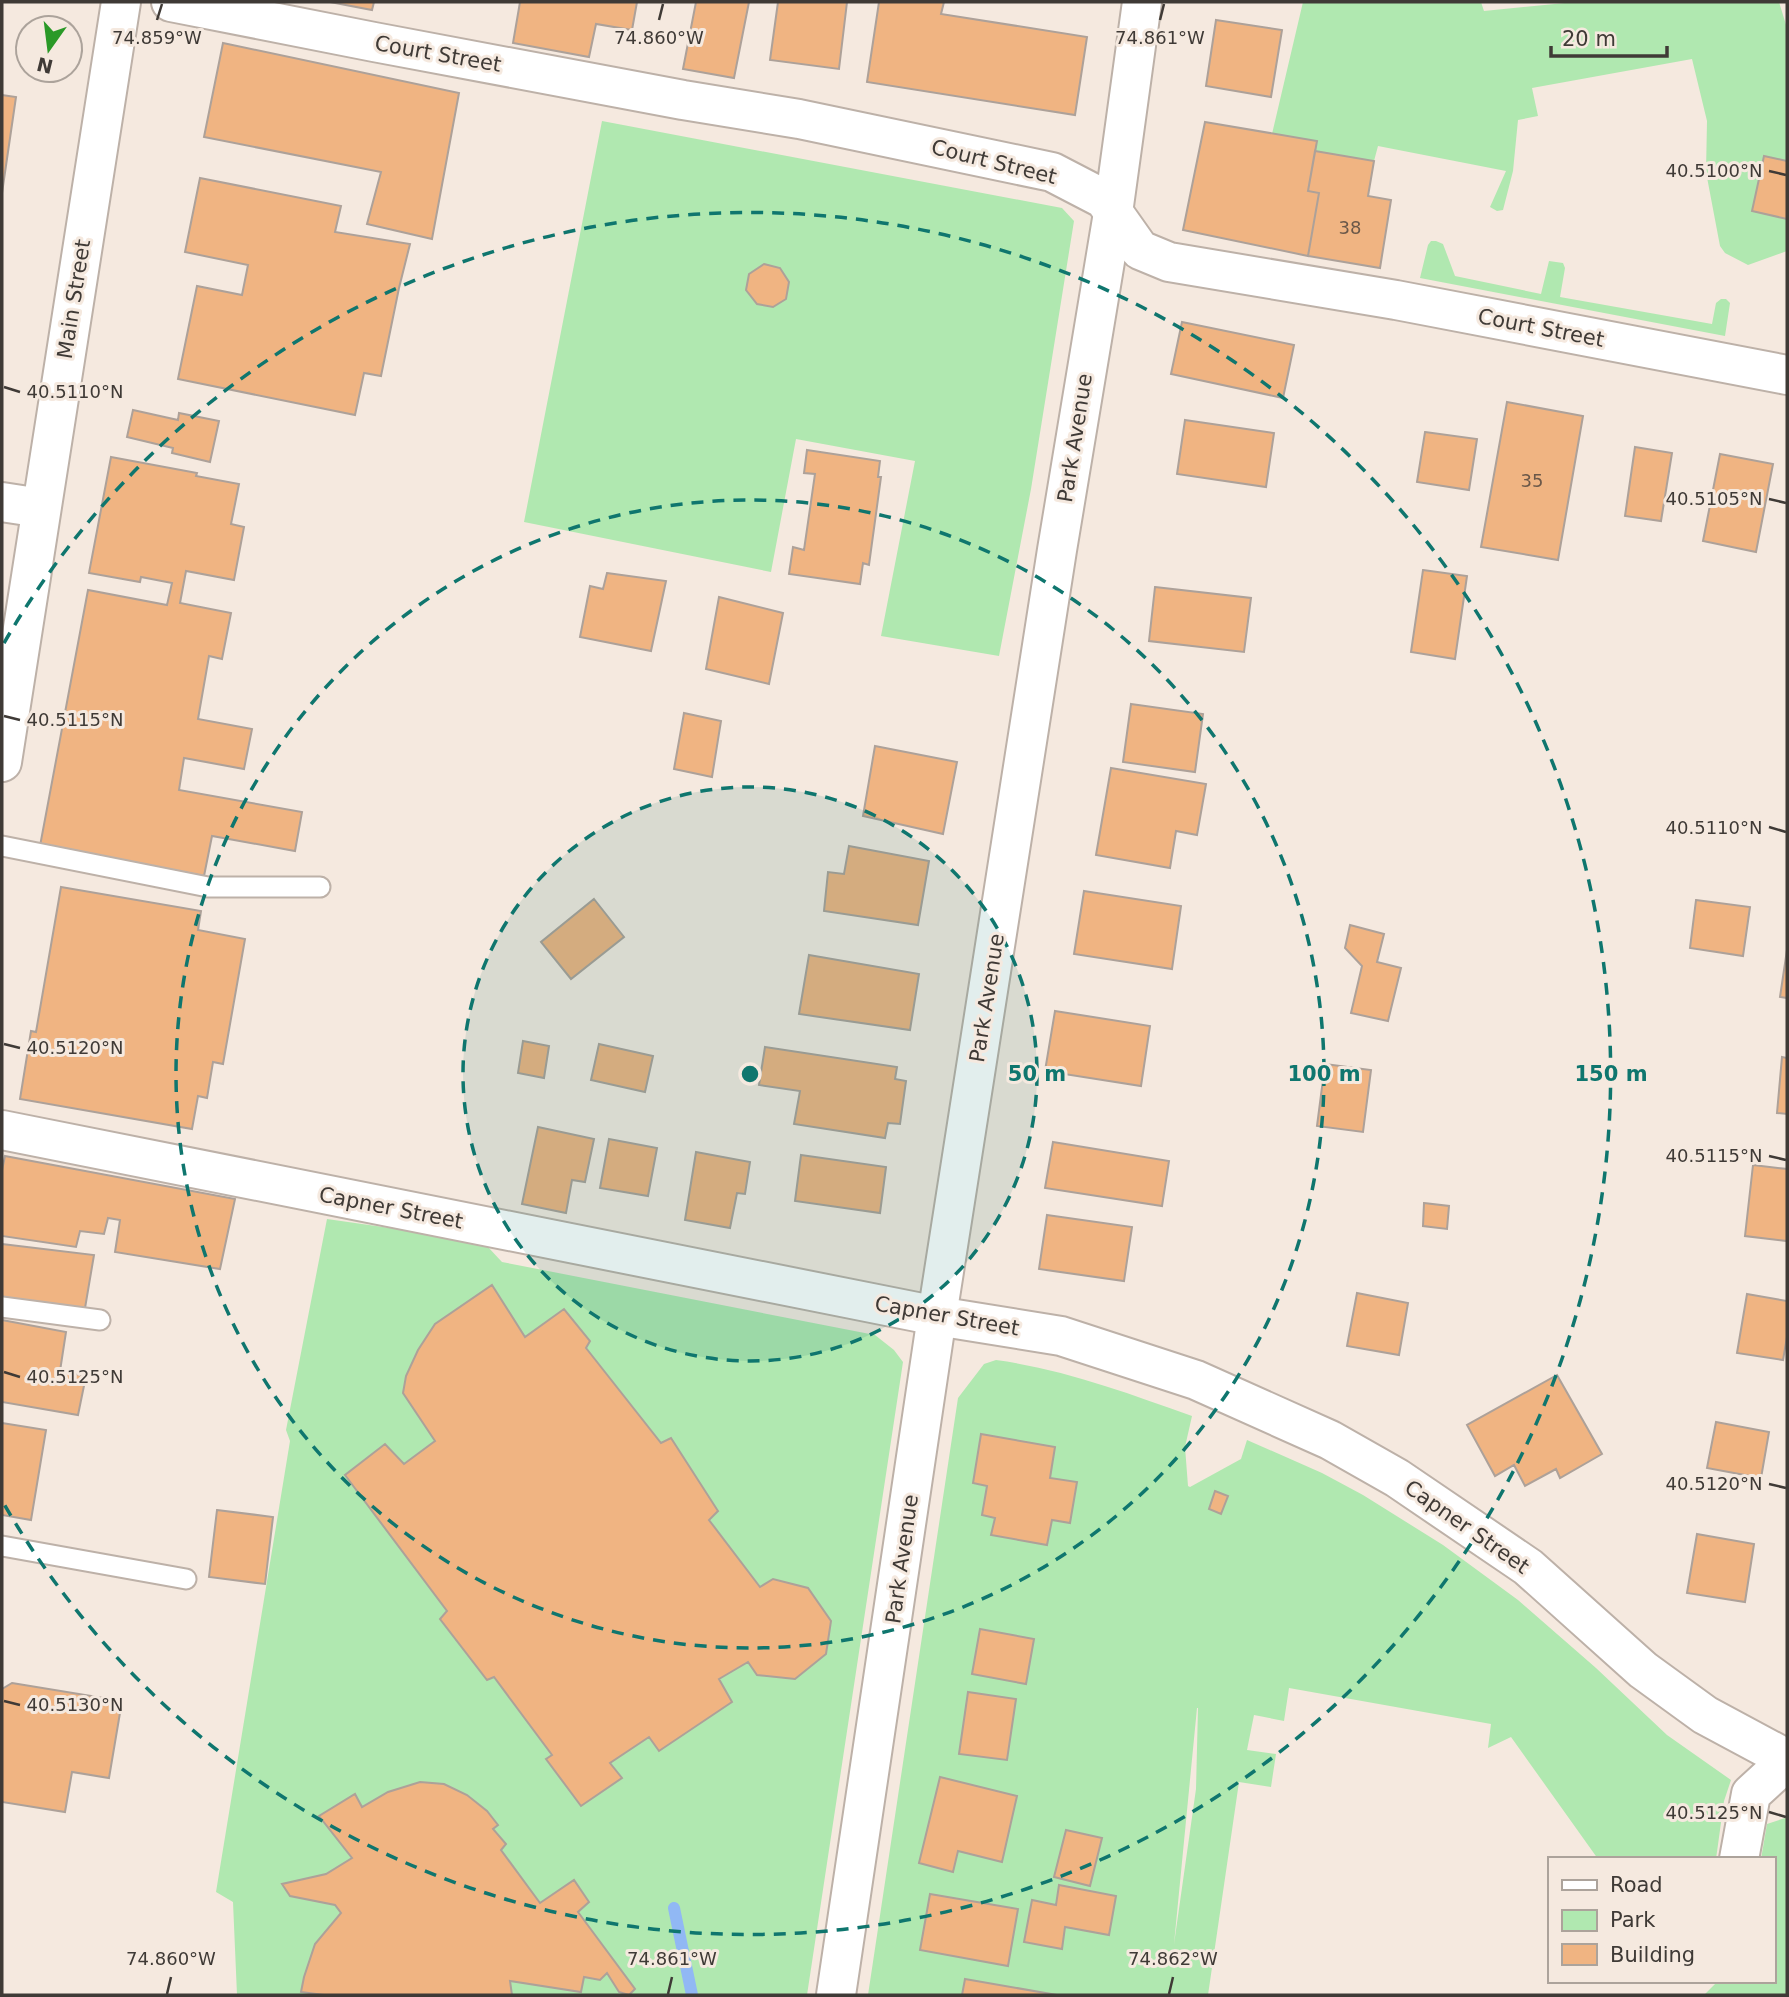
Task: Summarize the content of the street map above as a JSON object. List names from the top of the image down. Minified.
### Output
{"streets":{"street":["Court Street","Main Street","Park Avenue","Capner Street"]},"crossings":[["Court Street","Park Avenue"],["Park Avenue","Capner Street"]],"house_numbers":["38","35"],"legend":["Road","Park","Building"],"scale_bar":"20 m","north":"bottom","coordinates":["74.859°W","74.860°W","74.861°W","40.5100°N","40.5110°N","40.5105°N","40.5115°N","40.5120°N","40.5125°N","40.5130°N","74.862°W"],"rings":["50 m","100 m","150 m"]}
